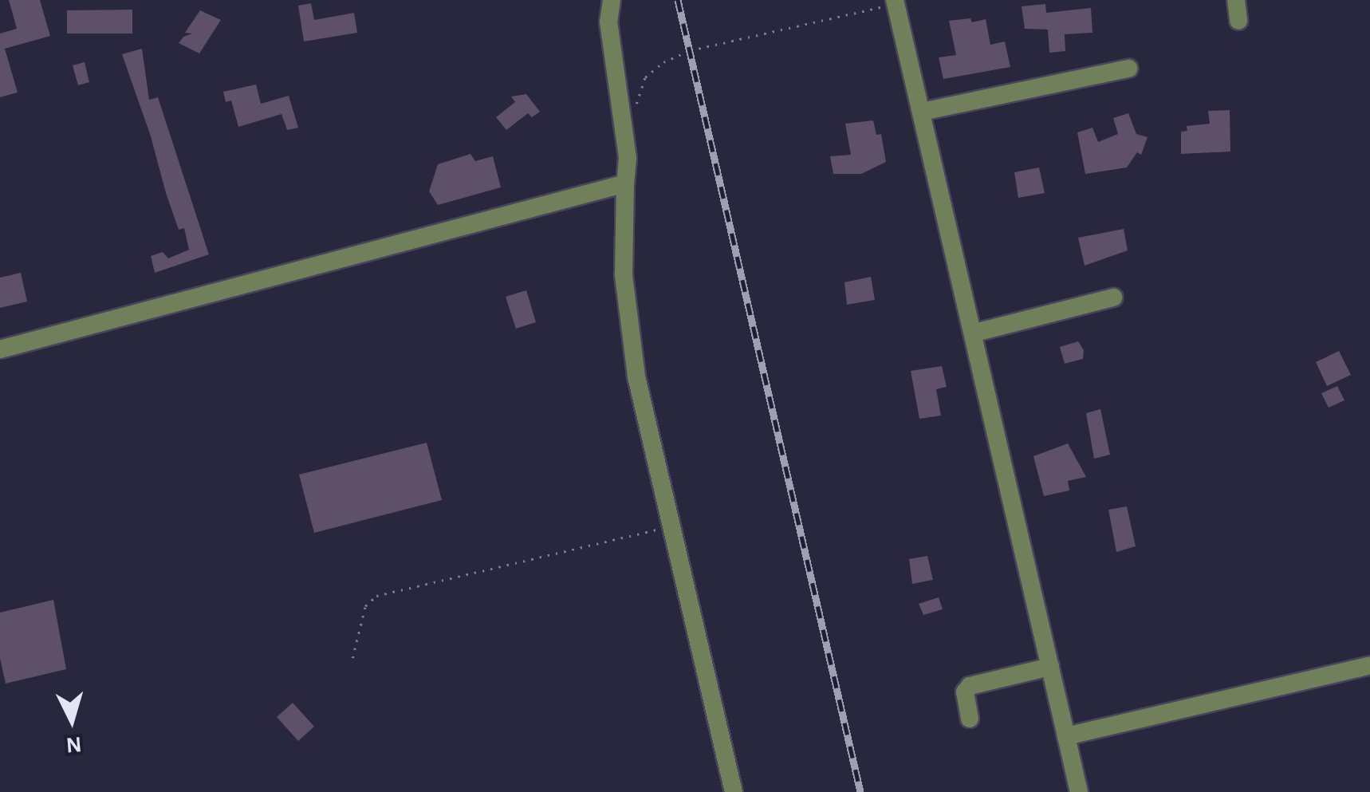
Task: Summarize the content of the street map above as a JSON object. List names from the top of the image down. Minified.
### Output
{"north":"bottom"}
